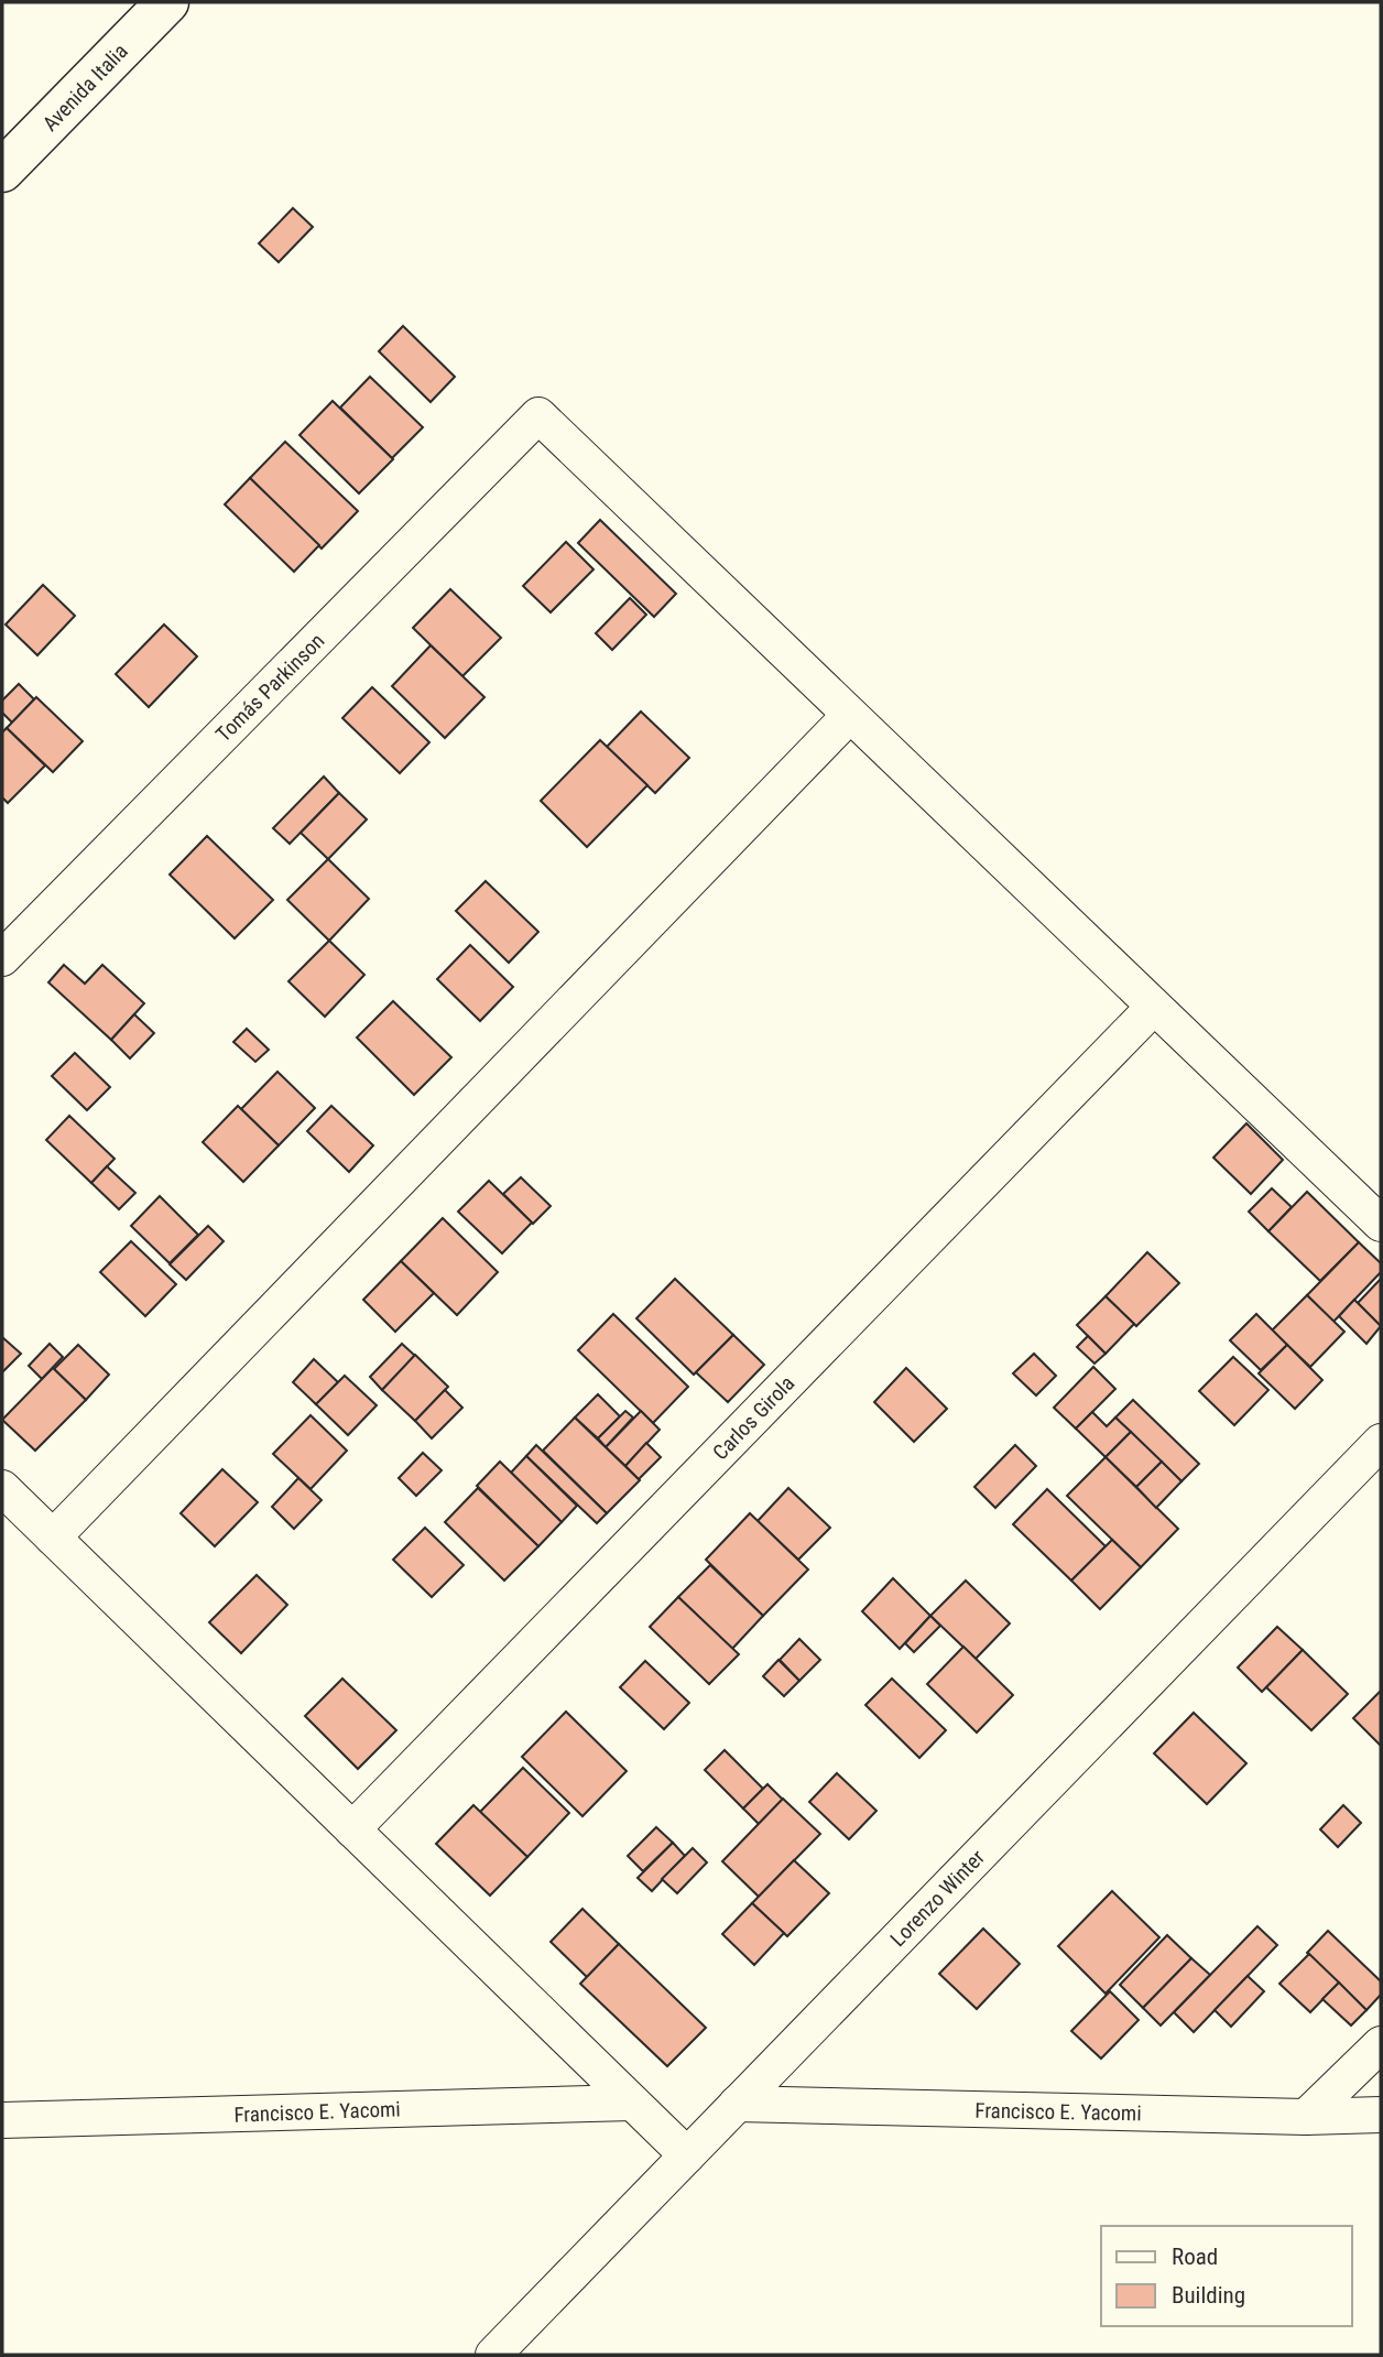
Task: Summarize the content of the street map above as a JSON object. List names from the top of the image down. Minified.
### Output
{"streets":{"main road":["Avenida Italia"],"street":["Tomás Parkinson","Carlos Girola","Lorenzo Winter","Francisco E. Yacomi"]},"crossings":[["Lorenzo Winter","Francisco E. Yacomi"]],"legend":["Road","Building"]}
